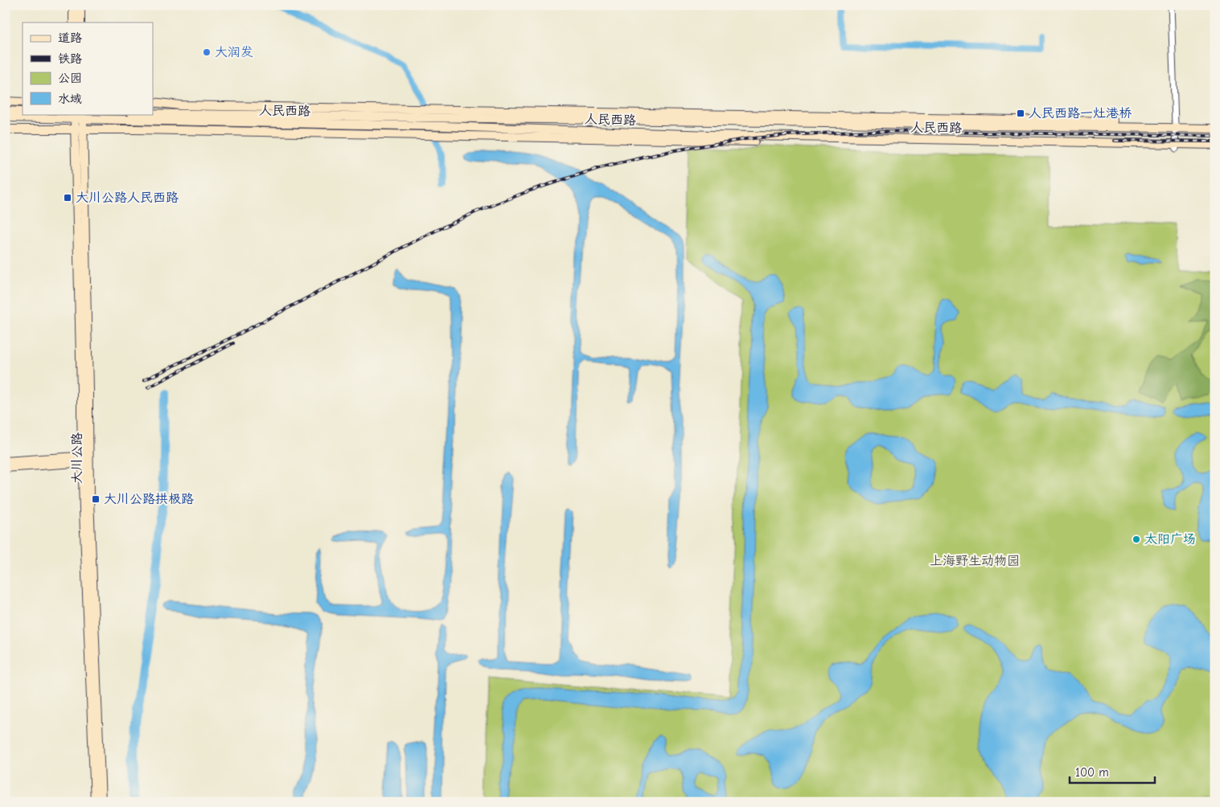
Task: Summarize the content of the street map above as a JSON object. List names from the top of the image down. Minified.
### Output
{"streets":{"main road":["人民西路","大川公路"]},"crossings":[["人民西路","大川公路"]],"parks":["上海野生动物园"],"places":{"other":["大润发","太阳广场"],"transit":["人民西路一灶港桥","大川公路人民西路","大川公路拱极路"]},"legend":["道路","铁路","公园","水域"],"scale_bar":"100 m"}
